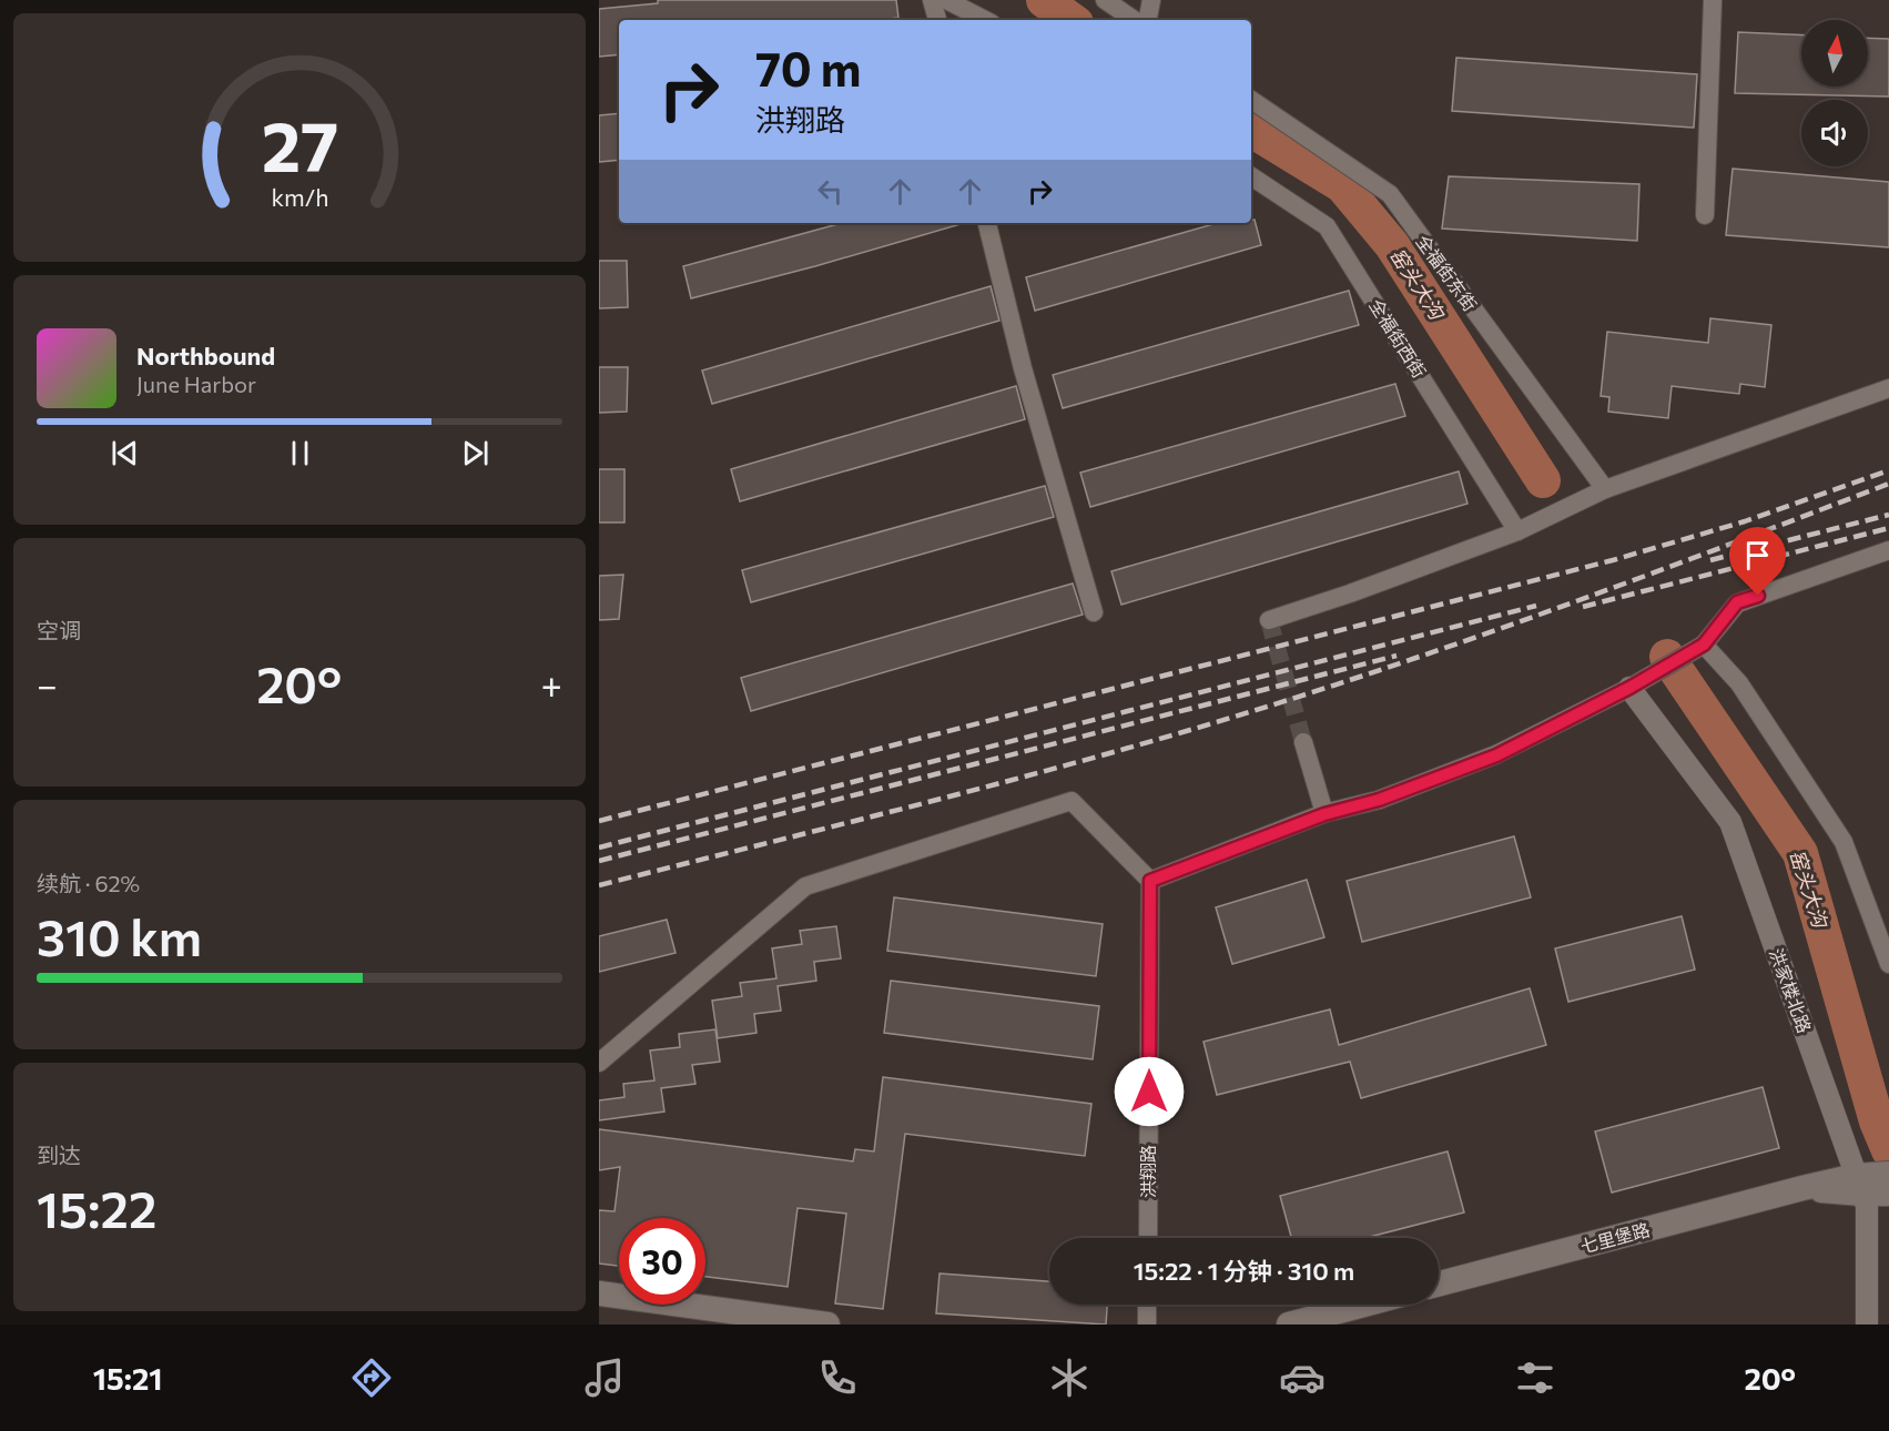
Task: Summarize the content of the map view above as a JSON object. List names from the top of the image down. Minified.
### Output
{"streets":{"main road":["七里堡路"],"street":["全福街东街","全福街西街","洪家楼北路","洪翔路"]},"crossings":[["洪家楼北路","七里堡路"]],"water":["窑头大沟"],"north":"top","page":{"turn":["70 m","洪翔路"],"song":["Northbound","June Harbor"],"tile":["空调",["续航 · 62%","310 km"],["到达","15:22"]],"heat":["−","20°","+"],"limit":"30","trip":"15:22 · 1 分钟 · 310 m","tabs":["15:21","20°"],"gauge":["27","km/h"]}}
